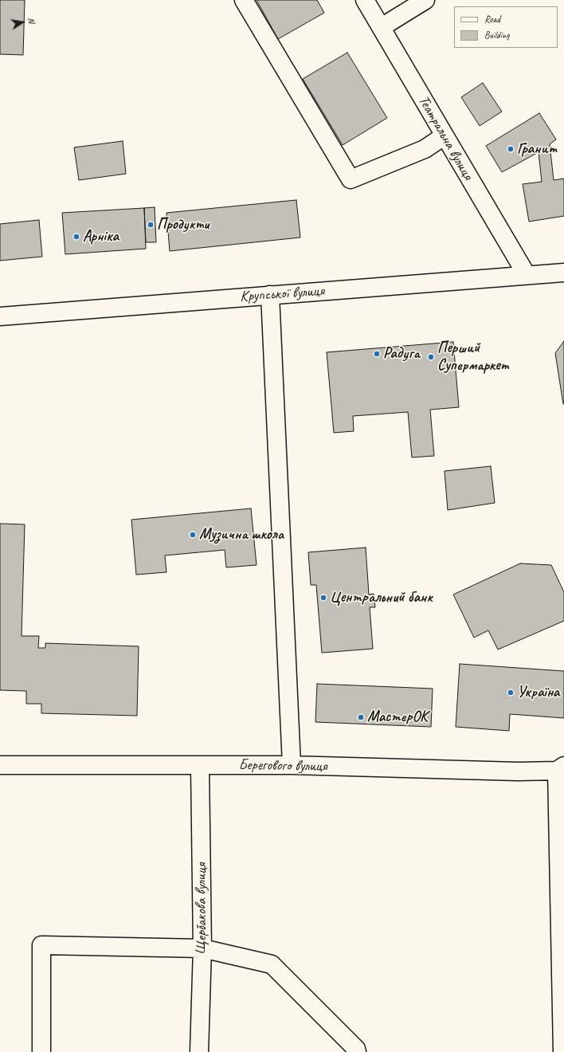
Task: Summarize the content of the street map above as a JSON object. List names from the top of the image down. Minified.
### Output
{"streets":{"street":["Театральна вулиця","Крупської вулиця","Берегового вулиця","Щербакова вулиця"]},"crossings":[["Театральна вулиця","Крупської вулиця"],["Берегового вулиця","Щербакова вулиця"]],"places":["Гранит","Продукти","Арніка","Радуга","Перший Супермаркет","Музична школа","Центральний банк","Україна","МастерОК"],"legend":["Road","Building"],"north":"right"}
